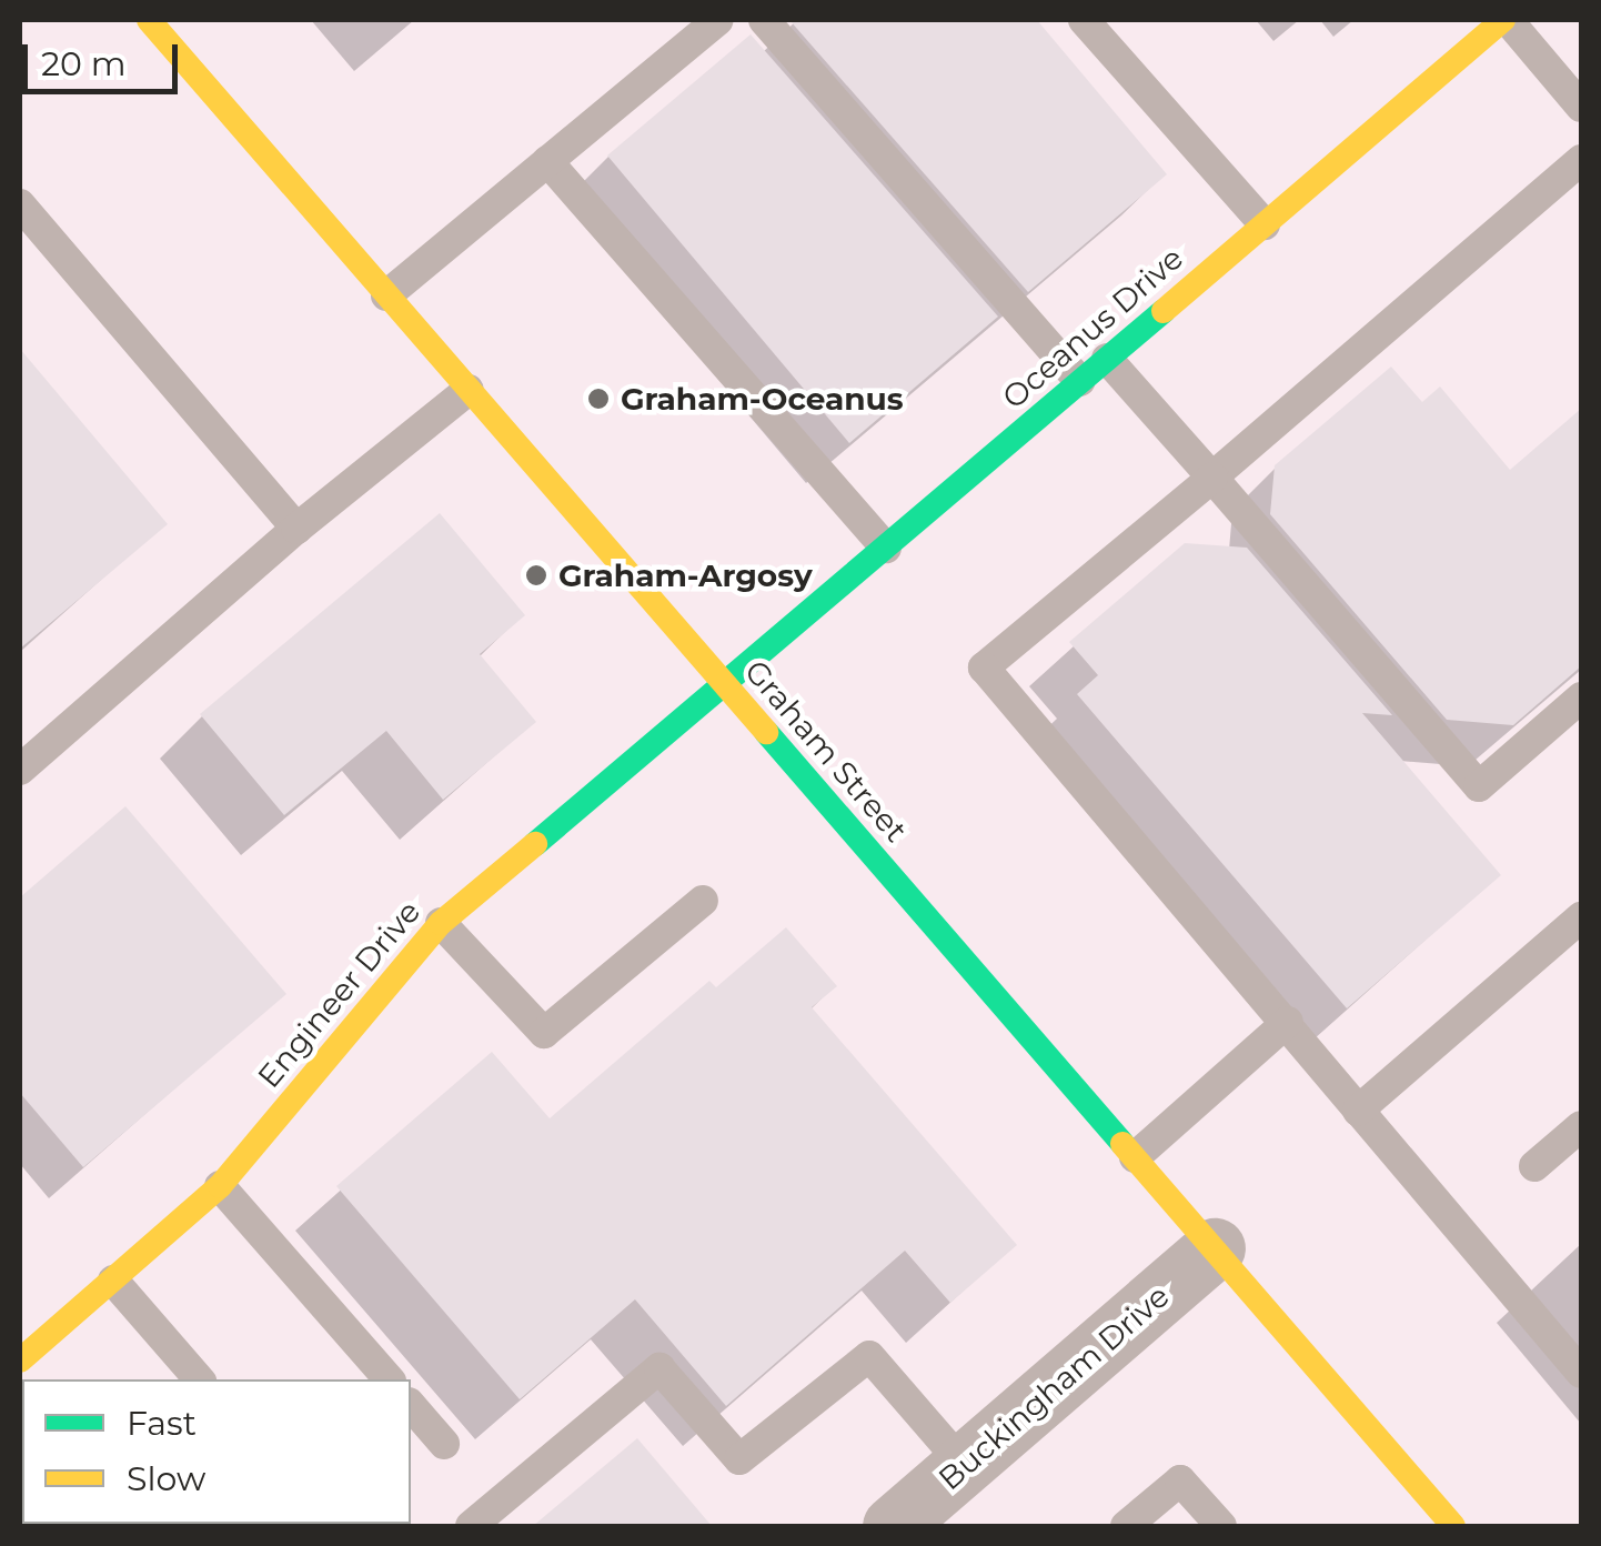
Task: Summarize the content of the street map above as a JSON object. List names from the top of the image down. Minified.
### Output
{"streets":{"street":["Oceanus Drive","Graham Street","Engineer Drive","Buckingham Drive"]},"crossings":[["Oceanus Drive","Graham Street"],["Oceanus Drive","Engineer Drive"],["Graham Street","Engineer Drive"],["Graham Street","Buckingham Drive"]],"places":["Graham-Oceanus","Graham-Argosy"],"legend":["Fast","Slow"],"scale_bar":"20 m"}
